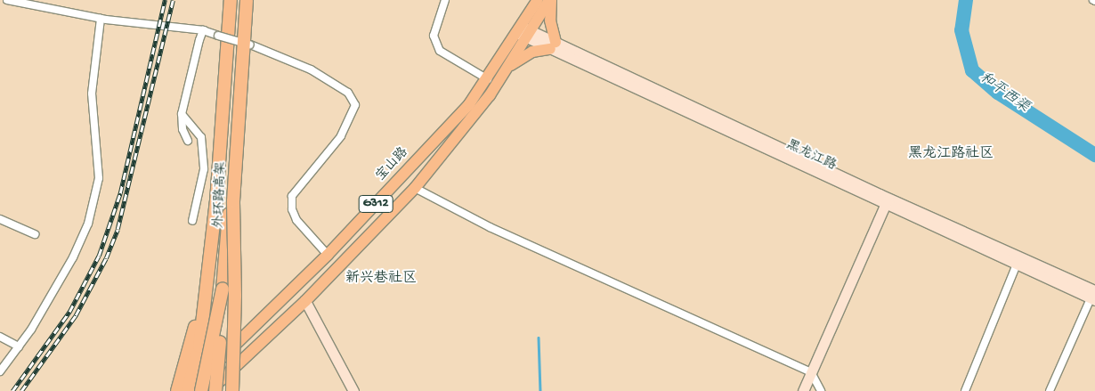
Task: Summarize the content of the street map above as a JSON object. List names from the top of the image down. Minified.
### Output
{"streets":{"highway":["外环路高架"],"main road":["黑龙江路","宝山路","G312"]},"crossings":[["黑龙江路","宝山路"]],"districts":["黑龙江路社区","新兴巷社区"],"water":["和平西渠"]}
